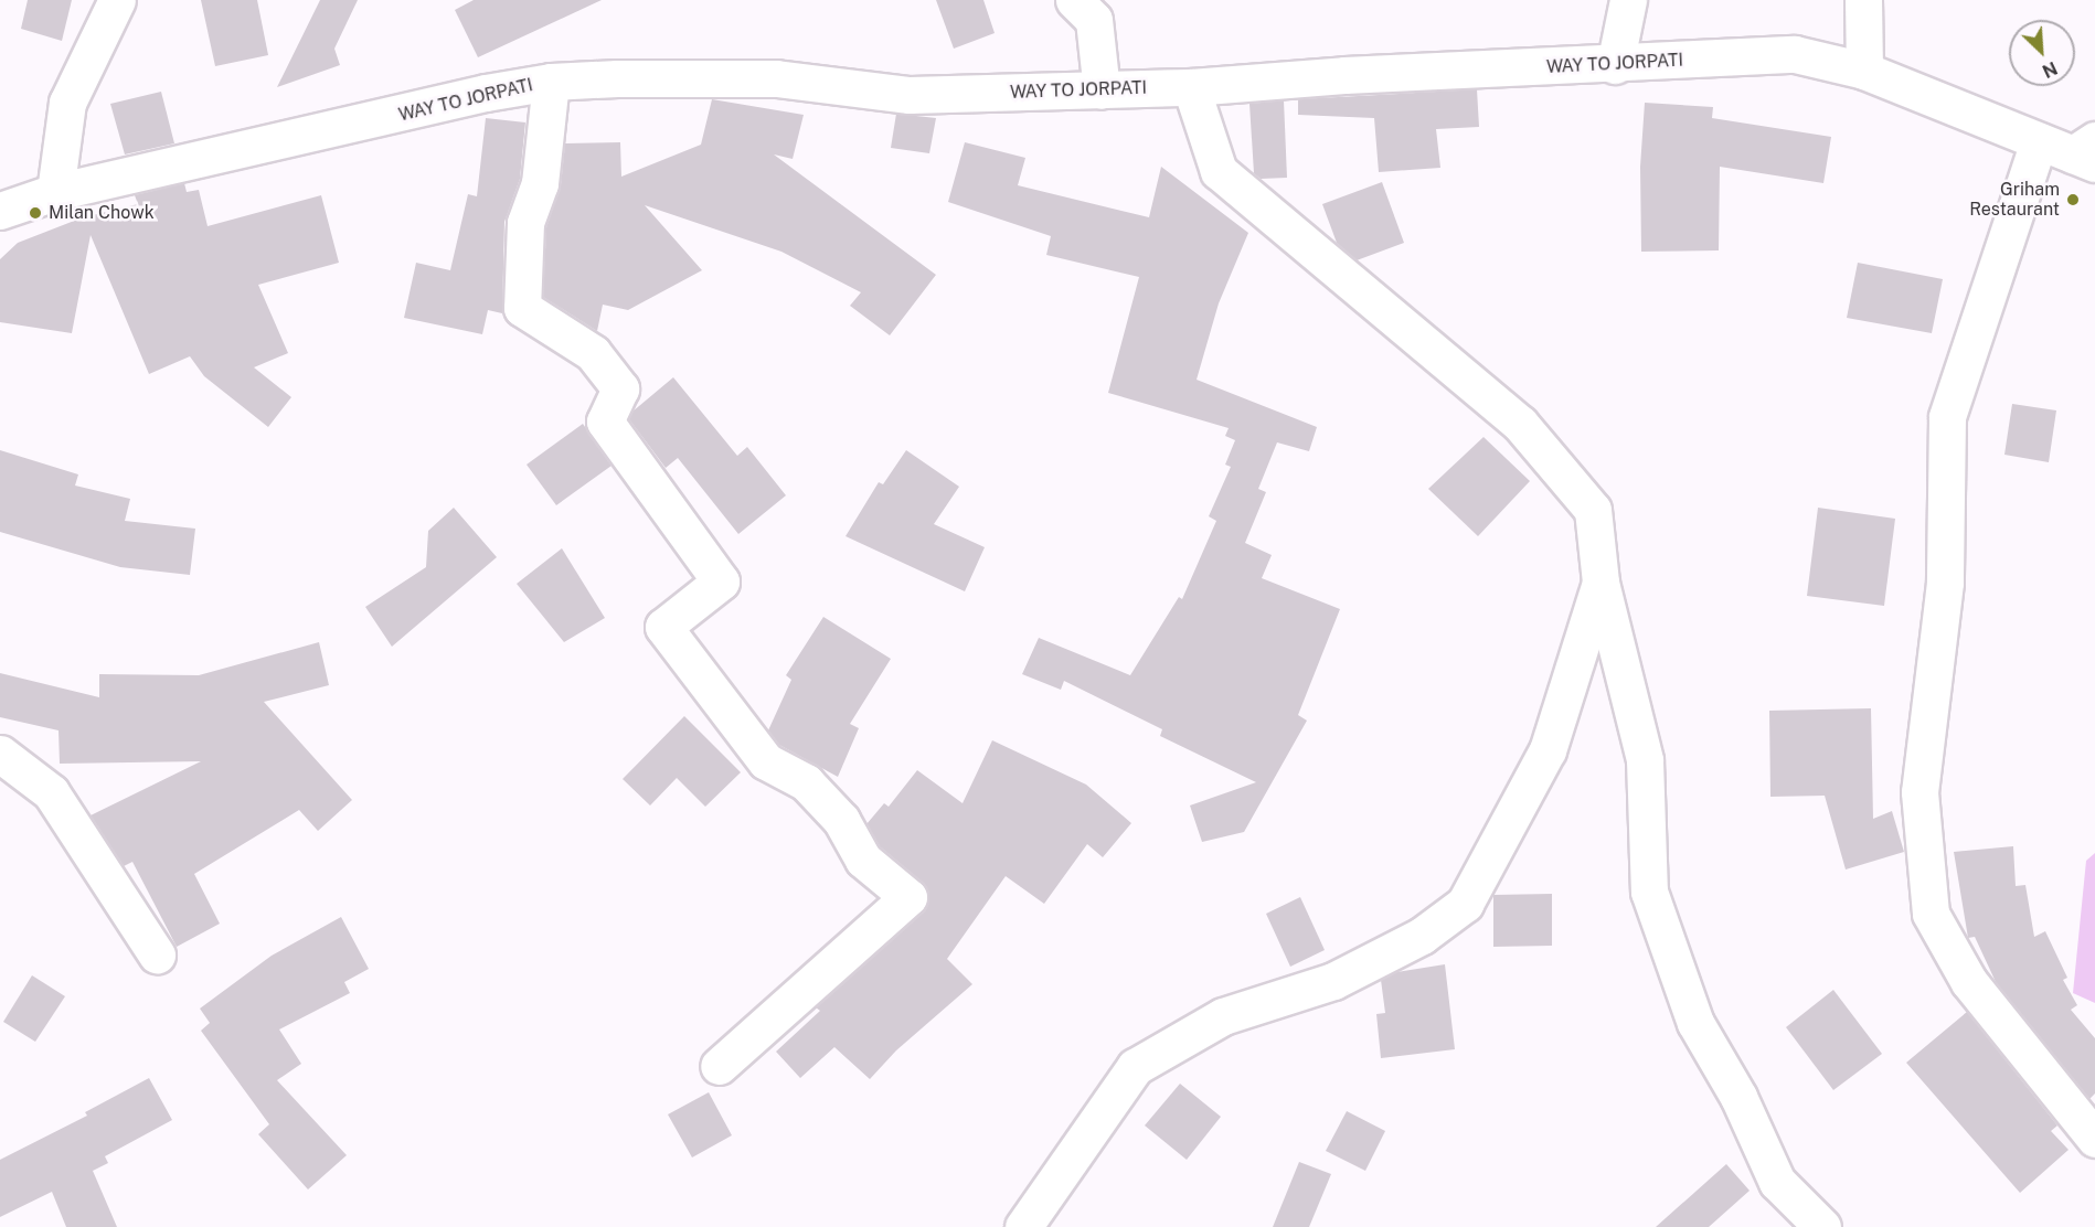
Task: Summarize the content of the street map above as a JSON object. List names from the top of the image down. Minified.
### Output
{"streets":{"street":["WAY TO JORPATI"]},"places":["Griham Restaurant","Milan Chowk"],"north":"bottom right"}
